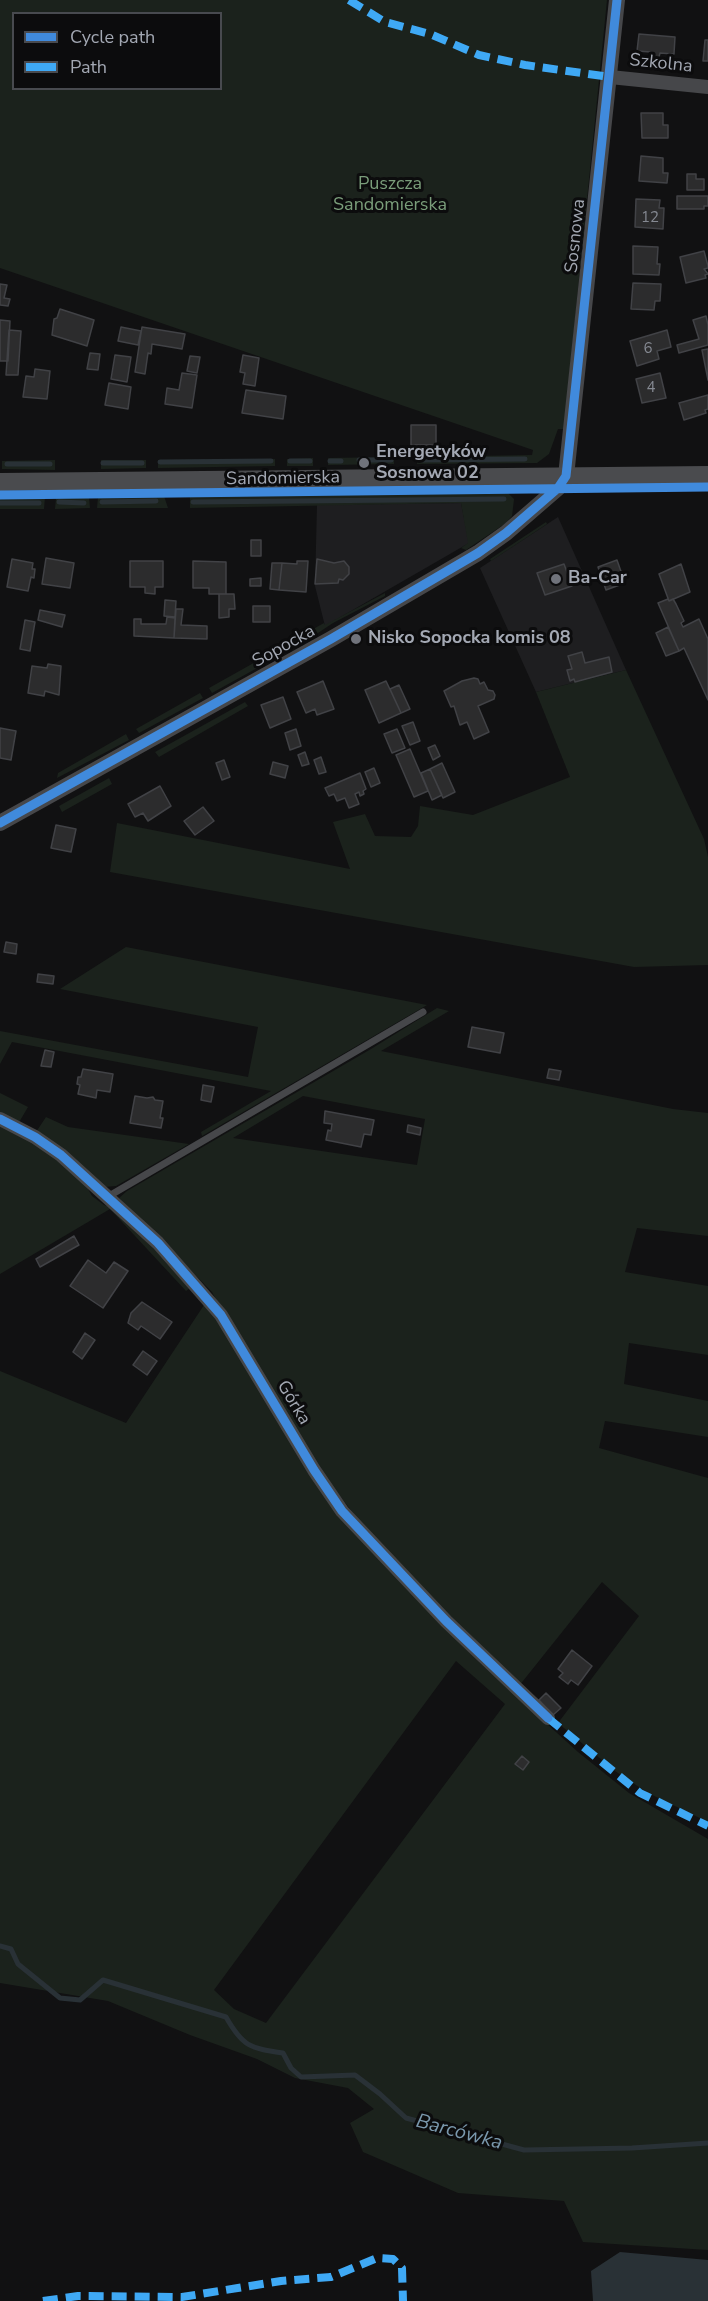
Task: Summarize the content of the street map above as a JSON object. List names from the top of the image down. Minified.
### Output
{"streets":{"main road":["Sandomierska"],"street":["Szkolna","Sosnowa","Sopocka","Górka"]},"crossings":[["Szkolna","Sosnowa"],["Sosnowa","Sandomierska"],["Sosnowa","Sopocka"],["Sandomierska","Sopocka"]],"water":["Barcówka"],"parks":["Puszcza Sandomierska"],"places":["Energetyków Sosnowa 02","Ba-Car","Nisko Sopocka komis 08"],"house_numbers":["12","6","4"],"legend":["Cycle path","Path"]}
